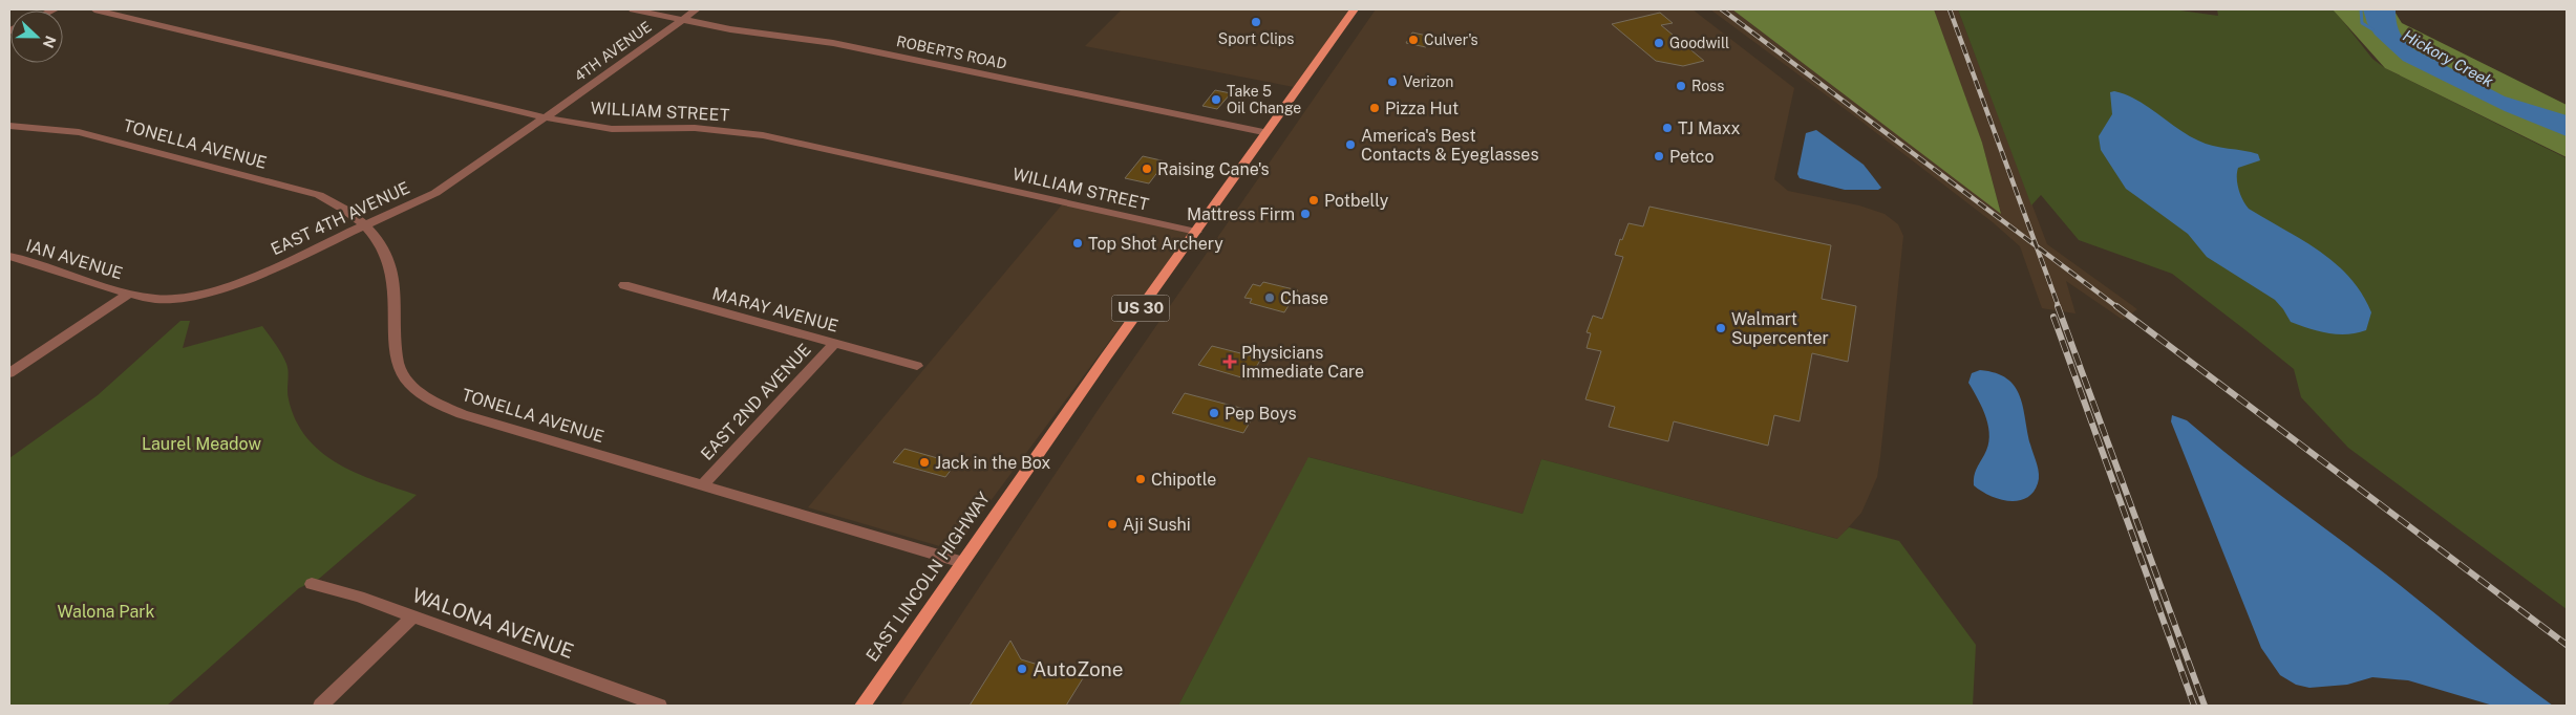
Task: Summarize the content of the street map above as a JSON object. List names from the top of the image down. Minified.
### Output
{"streets":{"main road":["US 30","EAST LINCOLN HIGHWAY"],"street":["4TH AVENUE","ROBERTS ROAD","WILLIAM STREET","TONELLA AVENUE","EAST 4TH AVENUE","IAN AVENUE","MARAY AVENUE","EAST 2ND AVENUE","WALONA AVENUE"]},"crossings":[["4TH AVENUE","ROBERTS ROAD"],["4TH AVENUE","WILLIAM STREET"],["4TH AVENUE","EAST 4TH AVENUE"],["ROBERTS ROAD","EAST LINCOLN HIGHWAY"],["WILLIAM STREET","EAST 4TH AVENUE"],["WILLIAM STREET","EAST LINCOLN HIGHWAY"],["TONELLA AVENUE","EAST 4TH AVENUE"],["TONELLA AVENUE","EAST 2ND AVENUE"],["TONELLA AVENUE","EAST LINCOLN HIGHWAY"],["EAST 4TH AVENUE","IAN AVENUE"],["MARAY AVENUE","EAST 2ND AVENUE"]],"water":["Hickory Creek"],"parks":["Laurel Meadow","Walona Park"],"places":{"other":["Sport Clips","Culver's","Goodwill","Verizon","Ross","Take 5 Oil Change","Pizza Hut","TJ Maxx","America's Best Contacts & Eyeglasses","Petco","Raising Cane's","Potbelly","Mattress Firm","Top Shot Archery","Chase","Walmart Supercenter","Pep Boys","Jack in the Box","Chipotle","Aji Sushi","AutoZone"],"health":["Physicians Immediate Care"]},"north":"right"}
